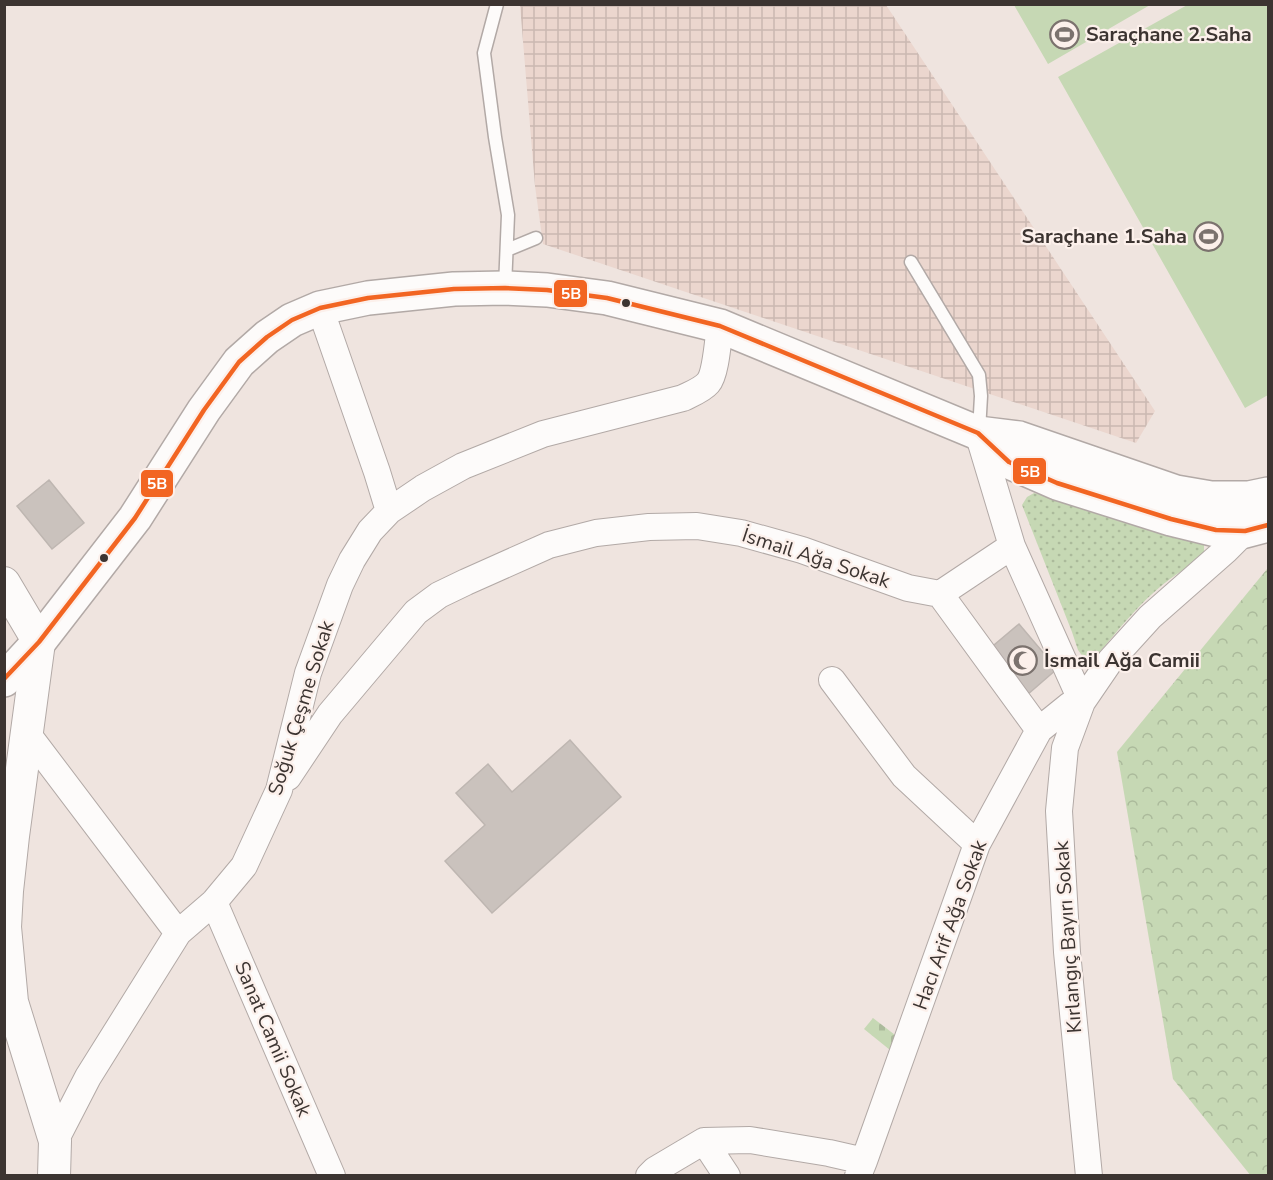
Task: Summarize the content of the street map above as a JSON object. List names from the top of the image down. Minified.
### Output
{"streets":{"street":["İsmail Ağa Sokak","Soğuk Çeşme Sokak","Hacı Arif Ağa Sokak","Kırlangıç Bayırı Sokak","Sanat Camii Sokak"]},"crossings":[["İsmail Ağa Sokak","Soğuk Çeşme Sokak"],["Soğuk Çeşme Sokak","Sanat Camii Sokak"],["Hacı Arif Ağa Sokak","Kırlangıç Bayırı Sokak"]],"places":{"sports":["Saraçhane 2.Saha","Saraçhane 1.Saha"],"mosque":["İsmail Ağa Camii"]},"lines":["transit line 5B"]}
